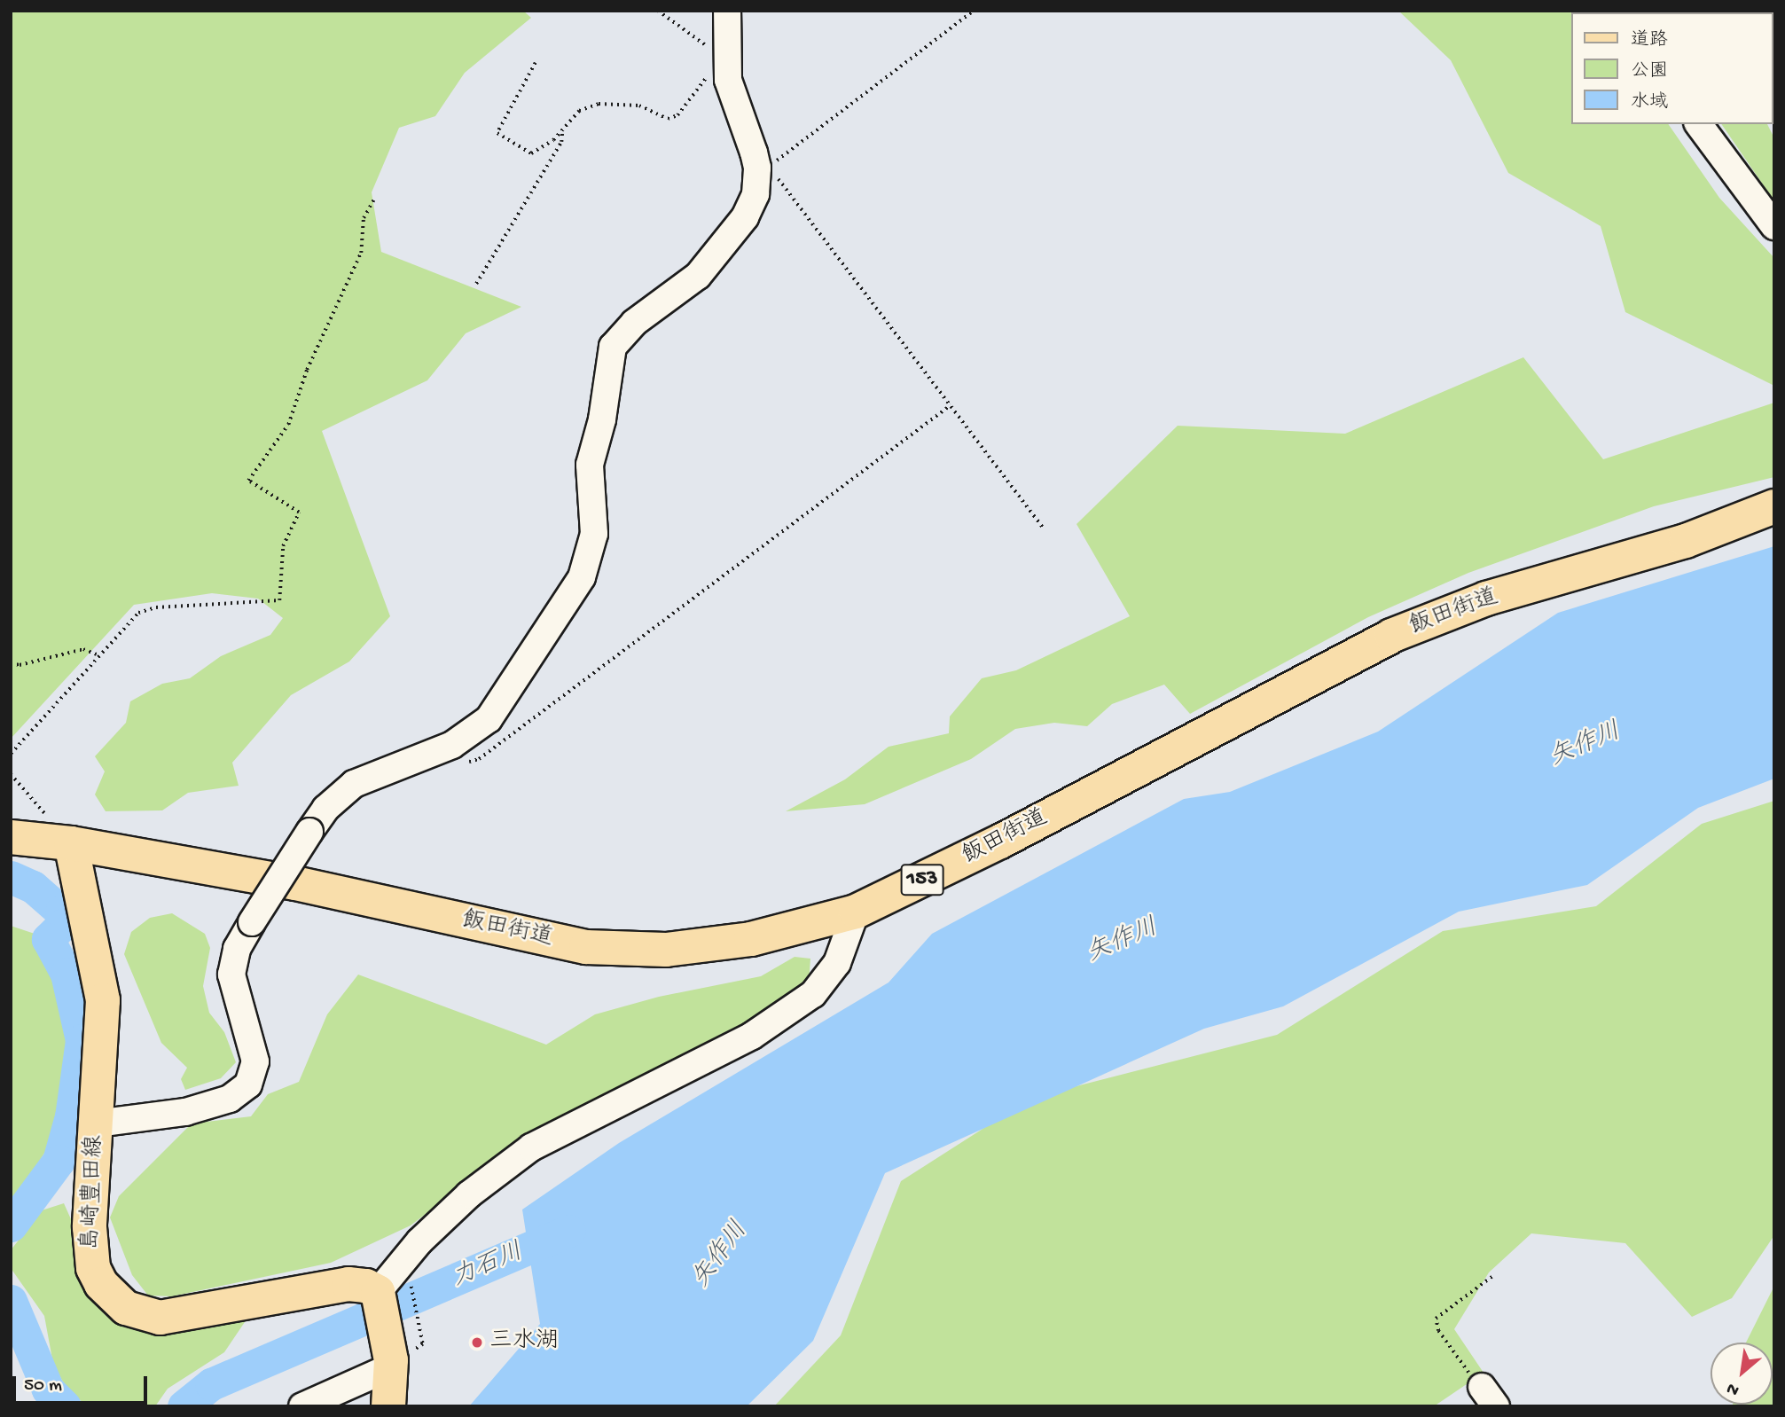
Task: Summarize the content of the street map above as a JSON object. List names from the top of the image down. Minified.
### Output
{"streets":{"main road":["飯田街道","153","島崎豊田線"]},"crossings":[["飯田街道","島崎豊田線"]],"water":["矢作川","力石川"],"places":["三水湖"],"legend":["道路","公園","水域"],"scale_bar":"50 m","north":"bottom left"}
